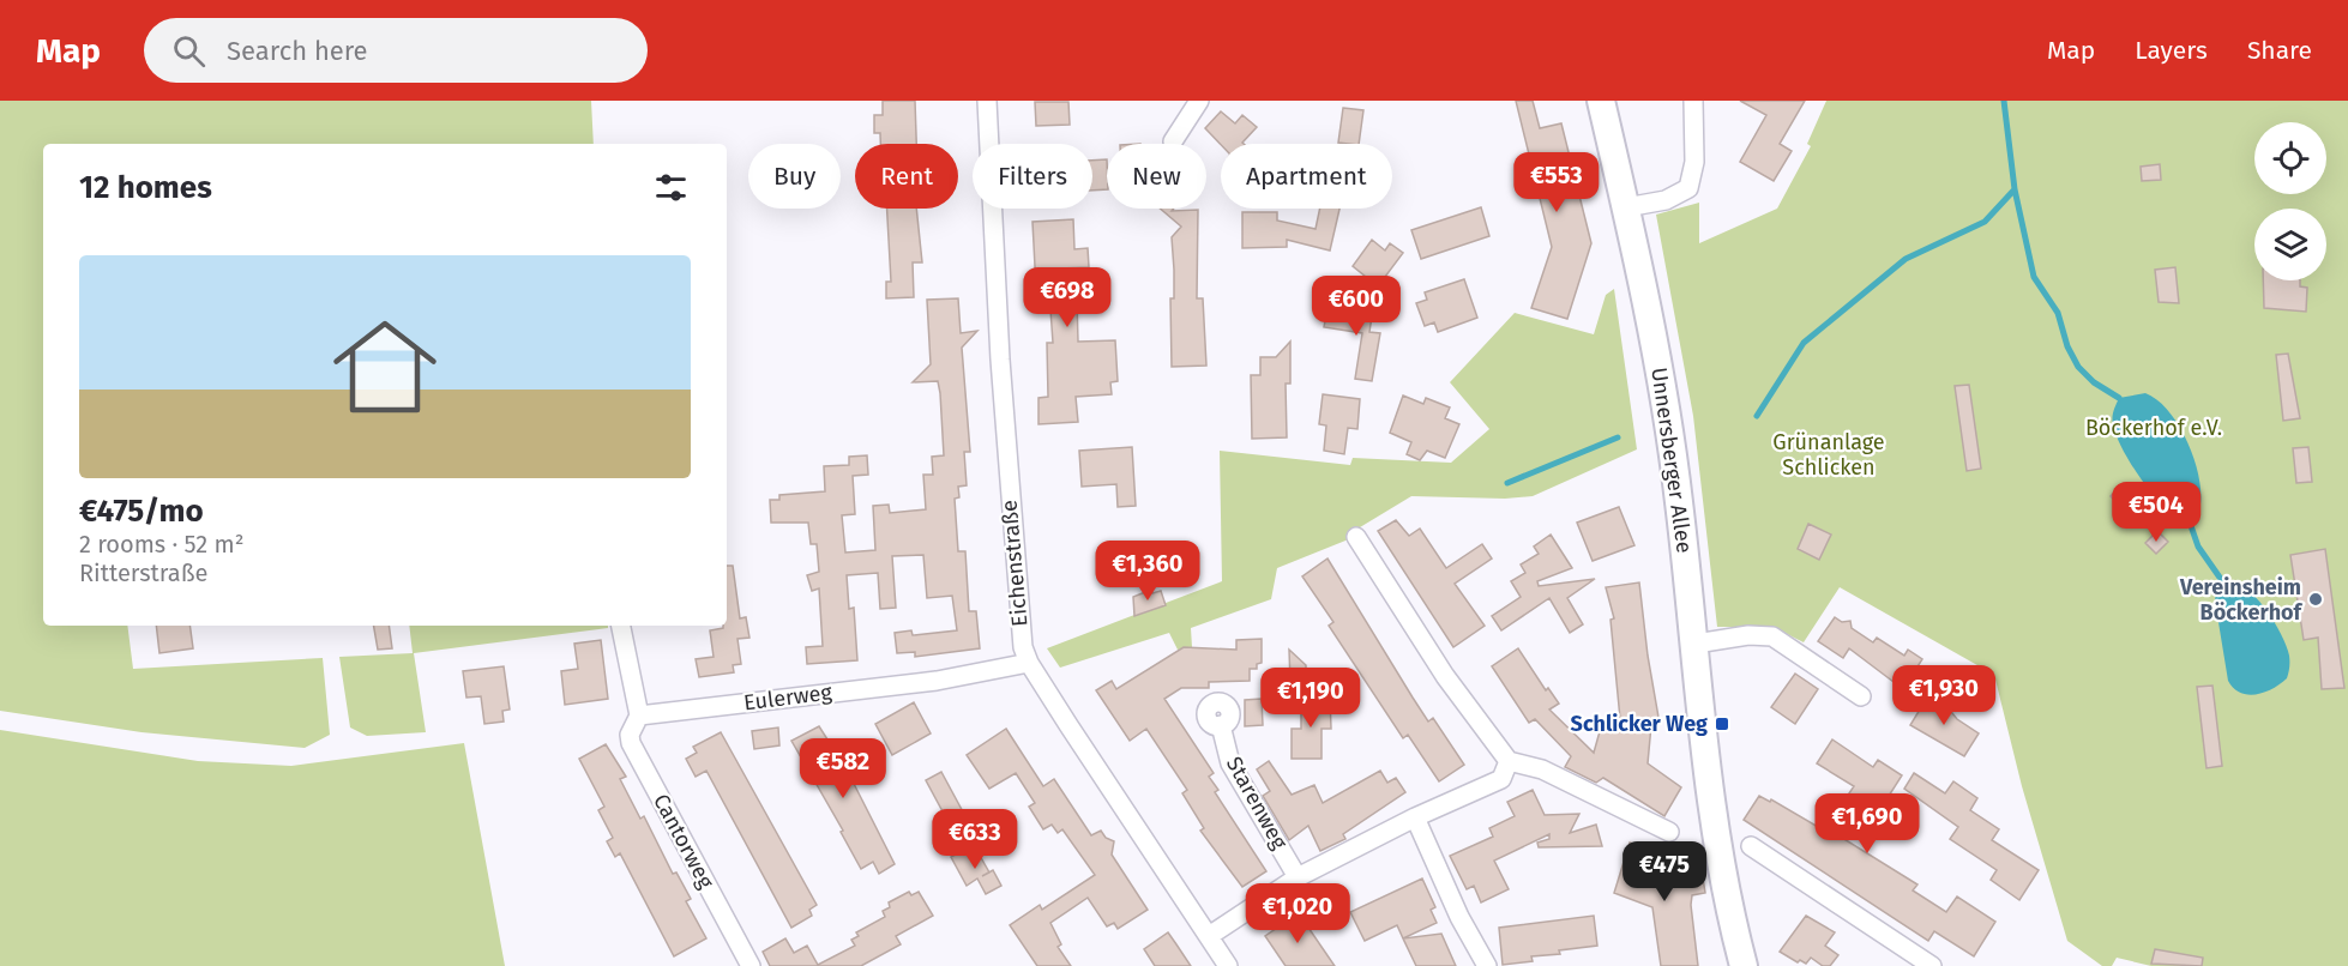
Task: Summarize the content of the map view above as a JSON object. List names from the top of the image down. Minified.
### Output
{"streets":{"main road":["Unnersberger Allee"],"street":["Eichenstraße","Eulerweg","Starenweg","Cantorweg"]},"crossings":[["Eichenstraße","Eulerweg"],["Eulerweg","Cantorweg"]],"parks":["Böckerhof e.V.","Grünanlage Schlicken"],"places":{"other":["Vereinsheim Böckerhof"],"transit":["Schlicker Weg"]},"page":{"header":"Map","search":"Search here","nav":["Map","Layers","Share"],"chip":["Buy","Rent","Filters","New","Apartment"],"heading":"12 homes","price":["€553","€698","€600","€504","€1,360","€1,930","€1,190","€582","€1,690","€633","€475","€1,020"],"list":[{"name":"€475/mo","note":"2 rooms · 52 m² · Ritterstraße"}]}}
